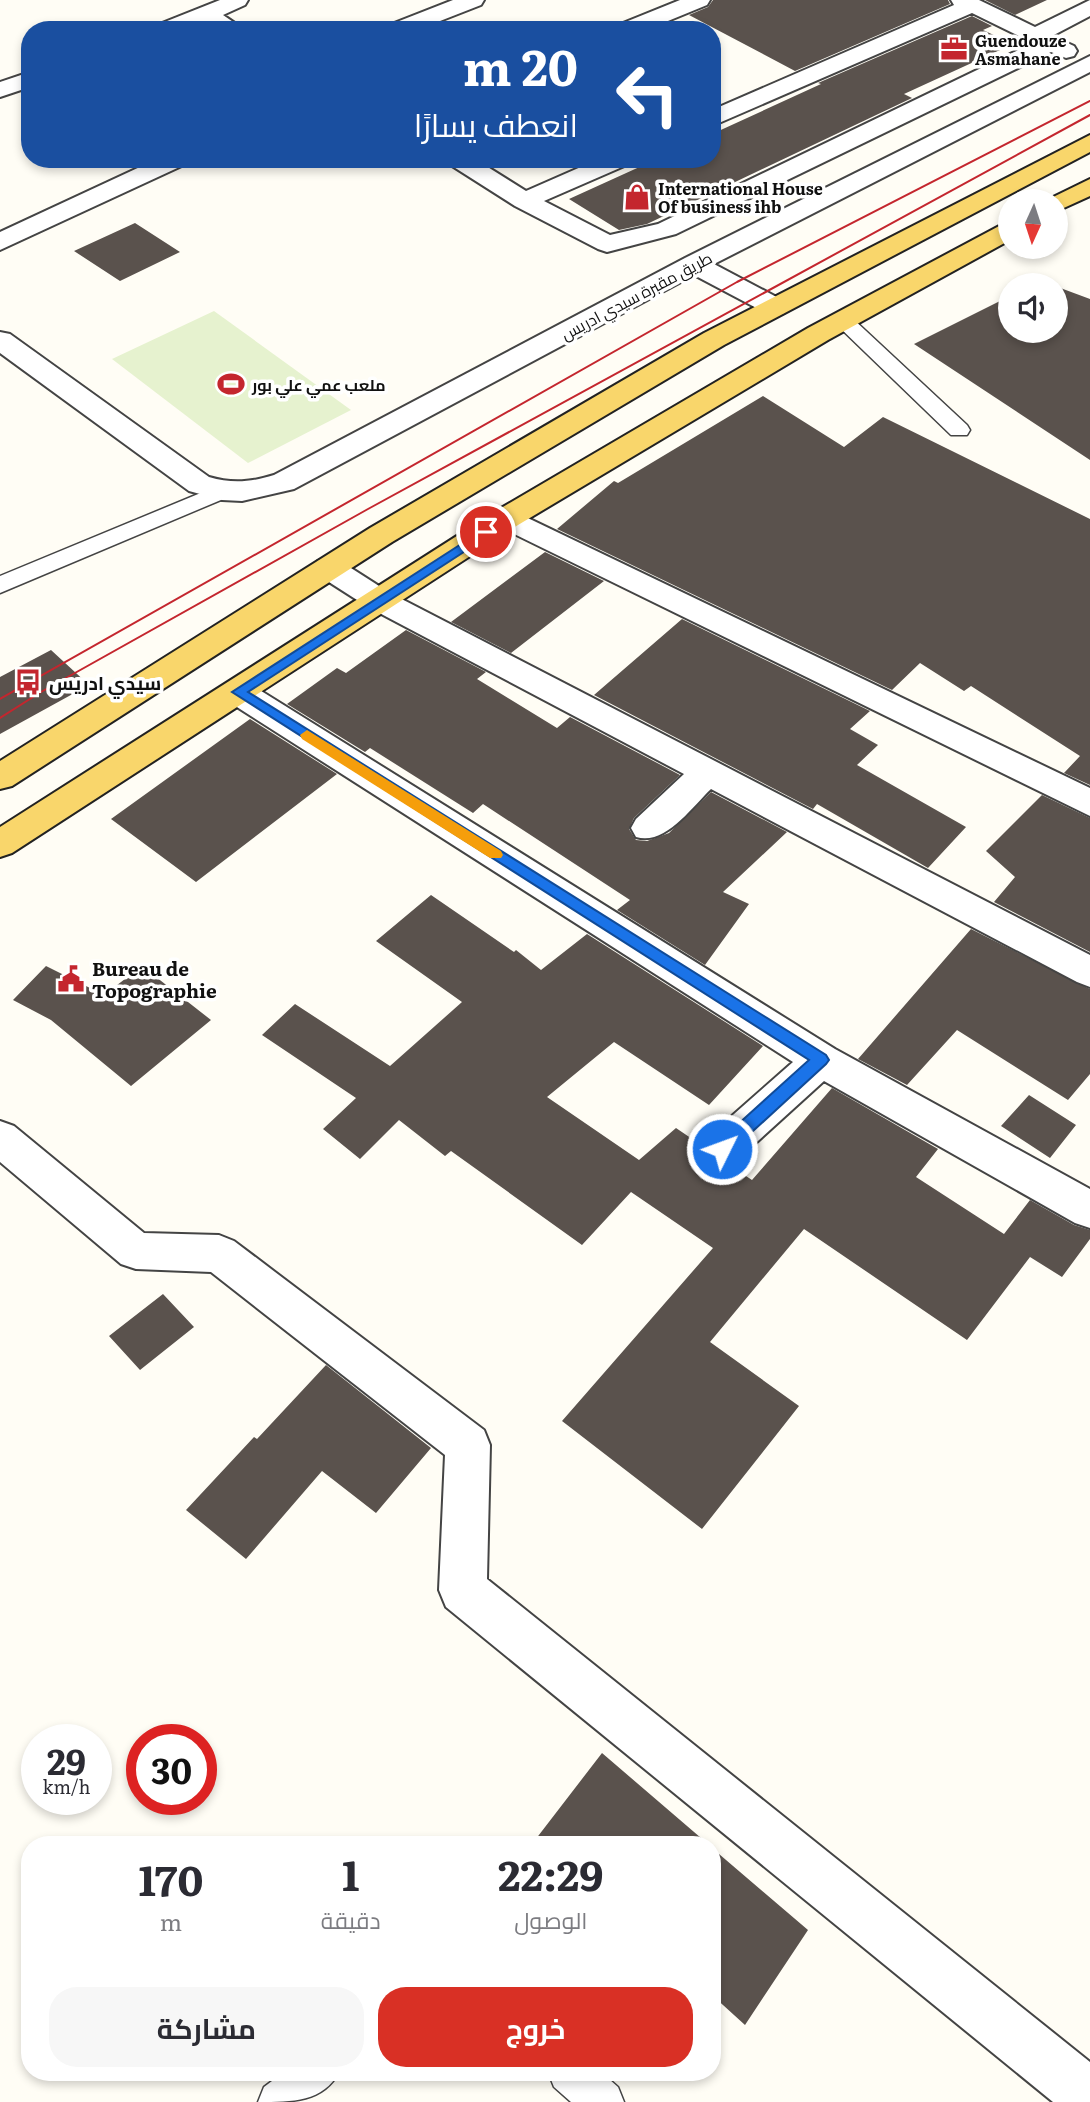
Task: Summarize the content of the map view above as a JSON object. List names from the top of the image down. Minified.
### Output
{"streets":{"street":["طريق مقبرة سيدي ادريس"]},"places":{"office":["Guendouze Asmahane"],"shop":["International House Of business ihb"],"sports":["ملعب عمي علي بور"],"bus stop":["سيدي ادريس"],"public building":["Bureau de Topographie"]},"north":"bottom","page":{"turn":["20 m","انعطف يسارًا"],"speed":"29 km/h","limit":"30","eta":["22:29","الوصول","1","دقيقة","170","m"],"buttons":["خروج","مشاركة"]}}
